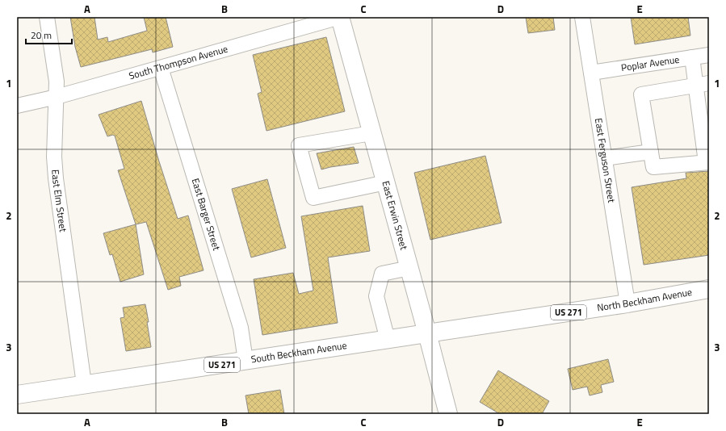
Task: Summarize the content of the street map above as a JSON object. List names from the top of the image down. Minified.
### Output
{"streets":{"main road":["East Erwin Street","North Beckham Avenue","US 271","South Beckham Avenue"],"street":["South Thompson Avenue","Poplar Avenue","East Ferguson Street","East Elm Street","East Barger Street"]},"crossings":[["South Thompson Avenue","East Elm Street"],["South Thompson Avenue","East Barger Street"],["South Thompson Avenue","East Erwin Street"],["Poplar Avenue","East Ferguson Street"],["East Ferguson Street","North Beckham Avenue"],["East Elm Street","South Beckham Avenue"],["East Barger Street","South Beckham Avenue"],["East Erwin Street","North Beckham Avenue"],["East Erwin Street","South Beckham Avenue"],["North Beckham Avenue","South Beckham Avenue"]],"scale_bar":"20 m","grid":{"columns":["A","B","C","D","E"],"rows":["1","2","3"]}}
